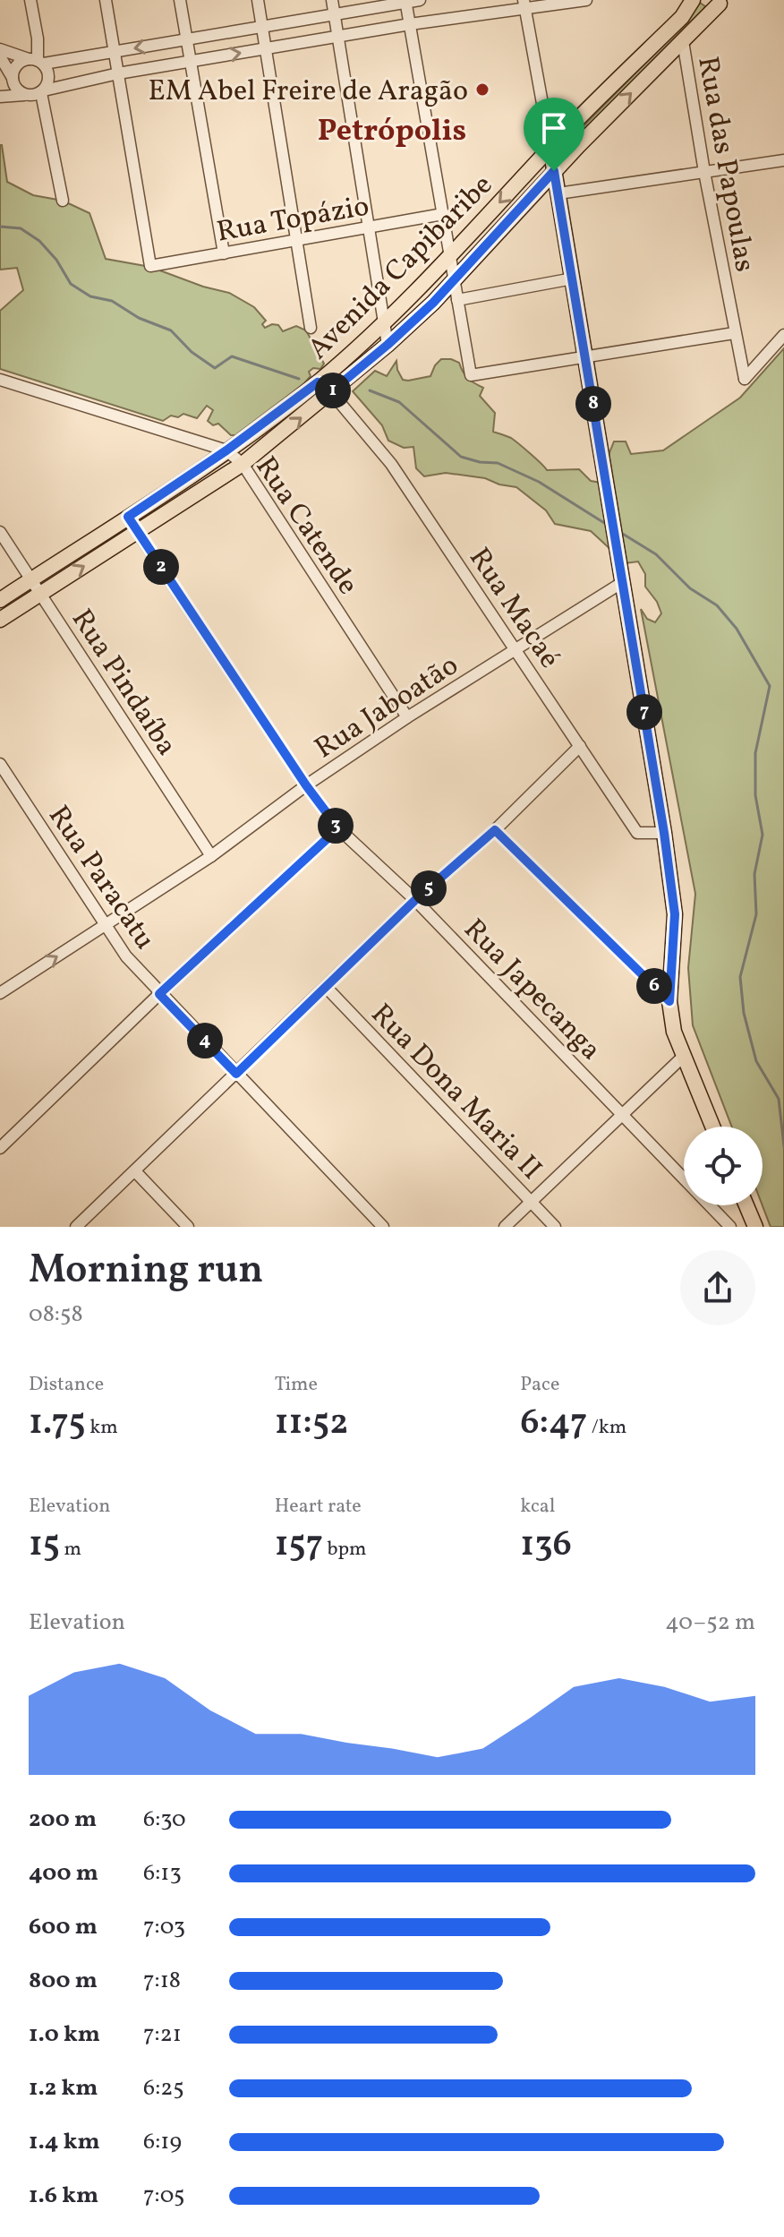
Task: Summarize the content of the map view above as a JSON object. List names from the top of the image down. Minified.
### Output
{"streets":{"main road":["Avenida Capibaribe"],"street":["Rua das Papoulas","Rua Topázio","Rua Catende","Rua Macaé","Rua Pindaíba","Rua Jaboatão","Rua Paracatu","Rua Japecanga","Rua Dona Maria II"]},"crossings":[["Rua das Papoulas","Avenida Capibaribe"],["Avenida Capibaribe","Rua Catende"],["Avenida Capibaribe","Rua Macaé"],["Avenida Capibaribe","Rua Pindaíba"],["Avenida Capibaribe","Rua Japecanga"],["Rua Catende","Rua Jaboatão"],["Rua Macaé","Rua Jaboatão"],["Rua Pindaíba","Rua Jaboatão"],["Rua Jaboatão","Rua Paracatu"],["Rua Jaboatão","Rua Japecanga"]],"districts":["Petrópolis"],"places":["EM Abel Freire de Aragão"],"page":{"pins":["1","8","2","7","3","5","6","4"],"heading":["Morning run","08:58"],"stats":[["Distance","1.75 km"],["Time","11:52"],["Pace","6:47 /km"],["Elevation","15 m"],["Heart rate","157 bpm"],["kcal","136"]],"chart":["Elevation","40–52 m"],"list":[{"name":"200 m","note":"6:30"},{"name":"400 m","note":"6:13"},{"name":"600 m","note":"7:03"},{"name":"800 m","note":"7:18"},{"name":"1.0 km","note":"7:21"},{"name":"1.2 km","note":"6:25"},{"name":"1.4 km","note":"6:19"},{"name":"1.6 km","note":"7:05"}]}}
